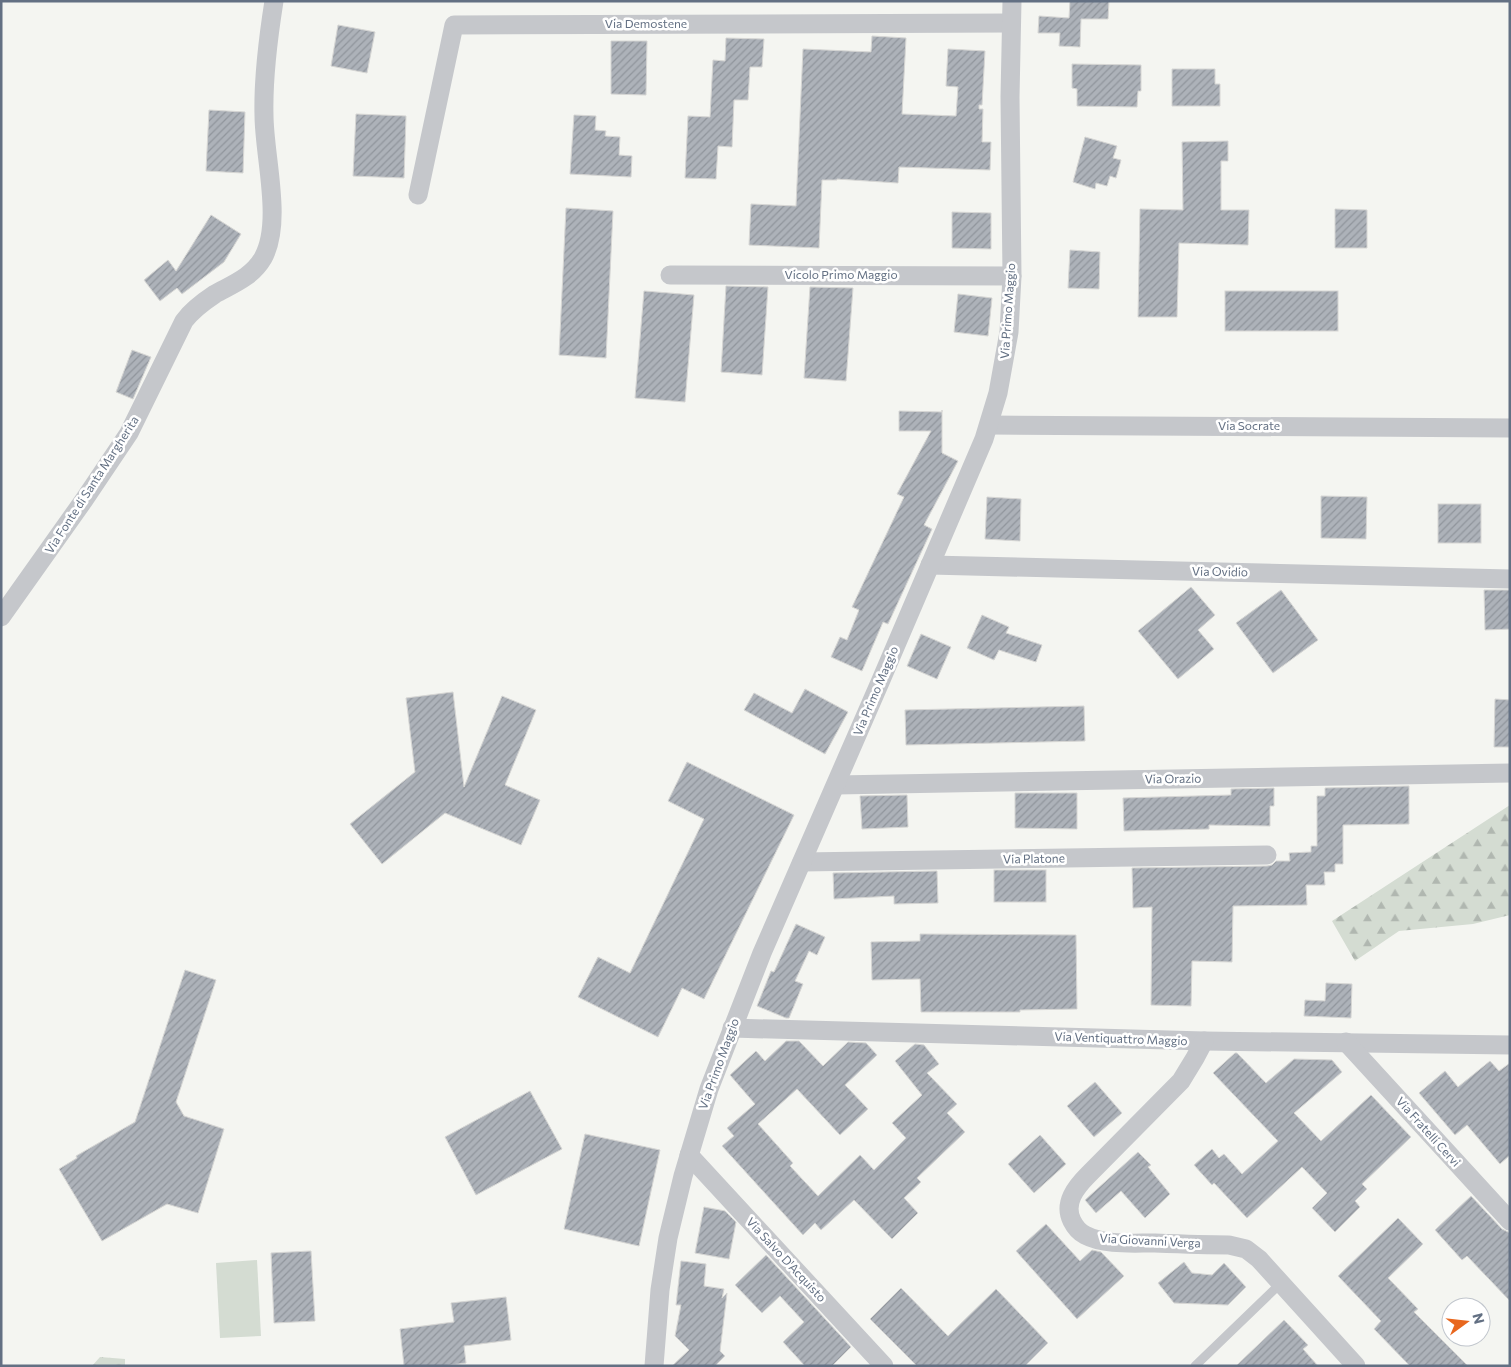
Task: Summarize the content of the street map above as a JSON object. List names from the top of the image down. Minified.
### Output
{"streets":{"street":["Via Demostene","Vicolo Primo Maggio","Via Primo Maggio","Via Socrate","Via Fonte di Santa Margherita","Via Ovidio","Via Orazio","Via Platone","Via Ventiquattro Maggio","Via Fratelli Cervi","Via Giovanni Verga","Via Salvo D'Acquisto"]},"crossings":[["Via Demostene","Via Primo Maggio"],["Vicolo Primo Maggio","Via Primo Maggio"],["Via Primo Maggio","Via Socrate"],["Via Primo Maggio","Via Ovidio"],["Via Primo Maggio","Via Orazio"],["Via Primo Maggio","Via Platone"],["Via Primo Maggio","Via Ventiquattro Maggio"],["Via Primo Maggio","Via Salvo D'Acquisto"],["Via Ventiquattro Maggio","Via Fratelli Cervi"],["Via Ventiquattro Maggio","Via Giovanni Verga"]],"north":"right"}
